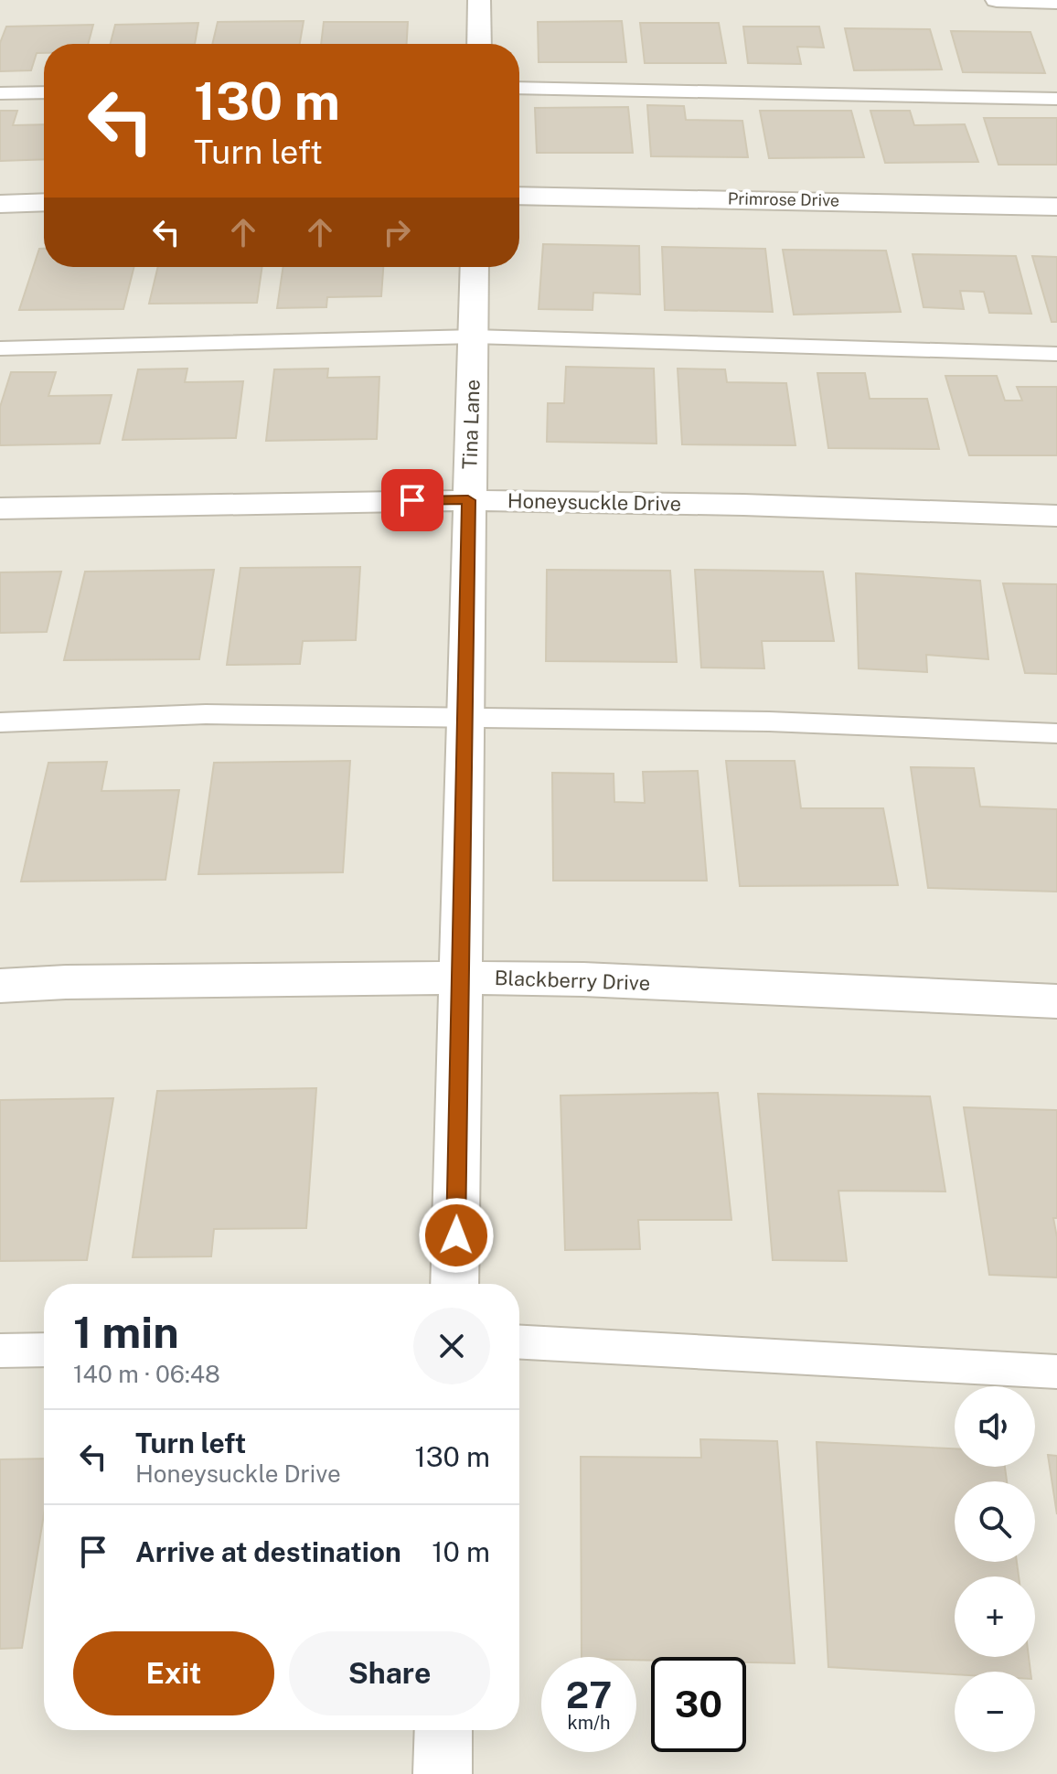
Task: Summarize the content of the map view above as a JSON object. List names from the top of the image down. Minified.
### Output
{"streets":{"street":["Primrose Drive","Tina Lane","Honeysuckle Drive","Blackberry Drive"]},"crossings":[["Tina Lane","Honeysuckle Drive"],["Tina Lane","Blackberry Drive"]],"page":{"turn":["130 m","Turn left"],"heading":["1 min","140 m · 06:48"],"map_buttons":["+","−"],"list":[{"name":"Turn left","note":"Honeysuckle Drive","value":"130 m"},{"name":"Arrive at destination","value":"10 m"}],"buttons":["Exit","Share"],"speed":"27 km/h","limit":"30"}}
